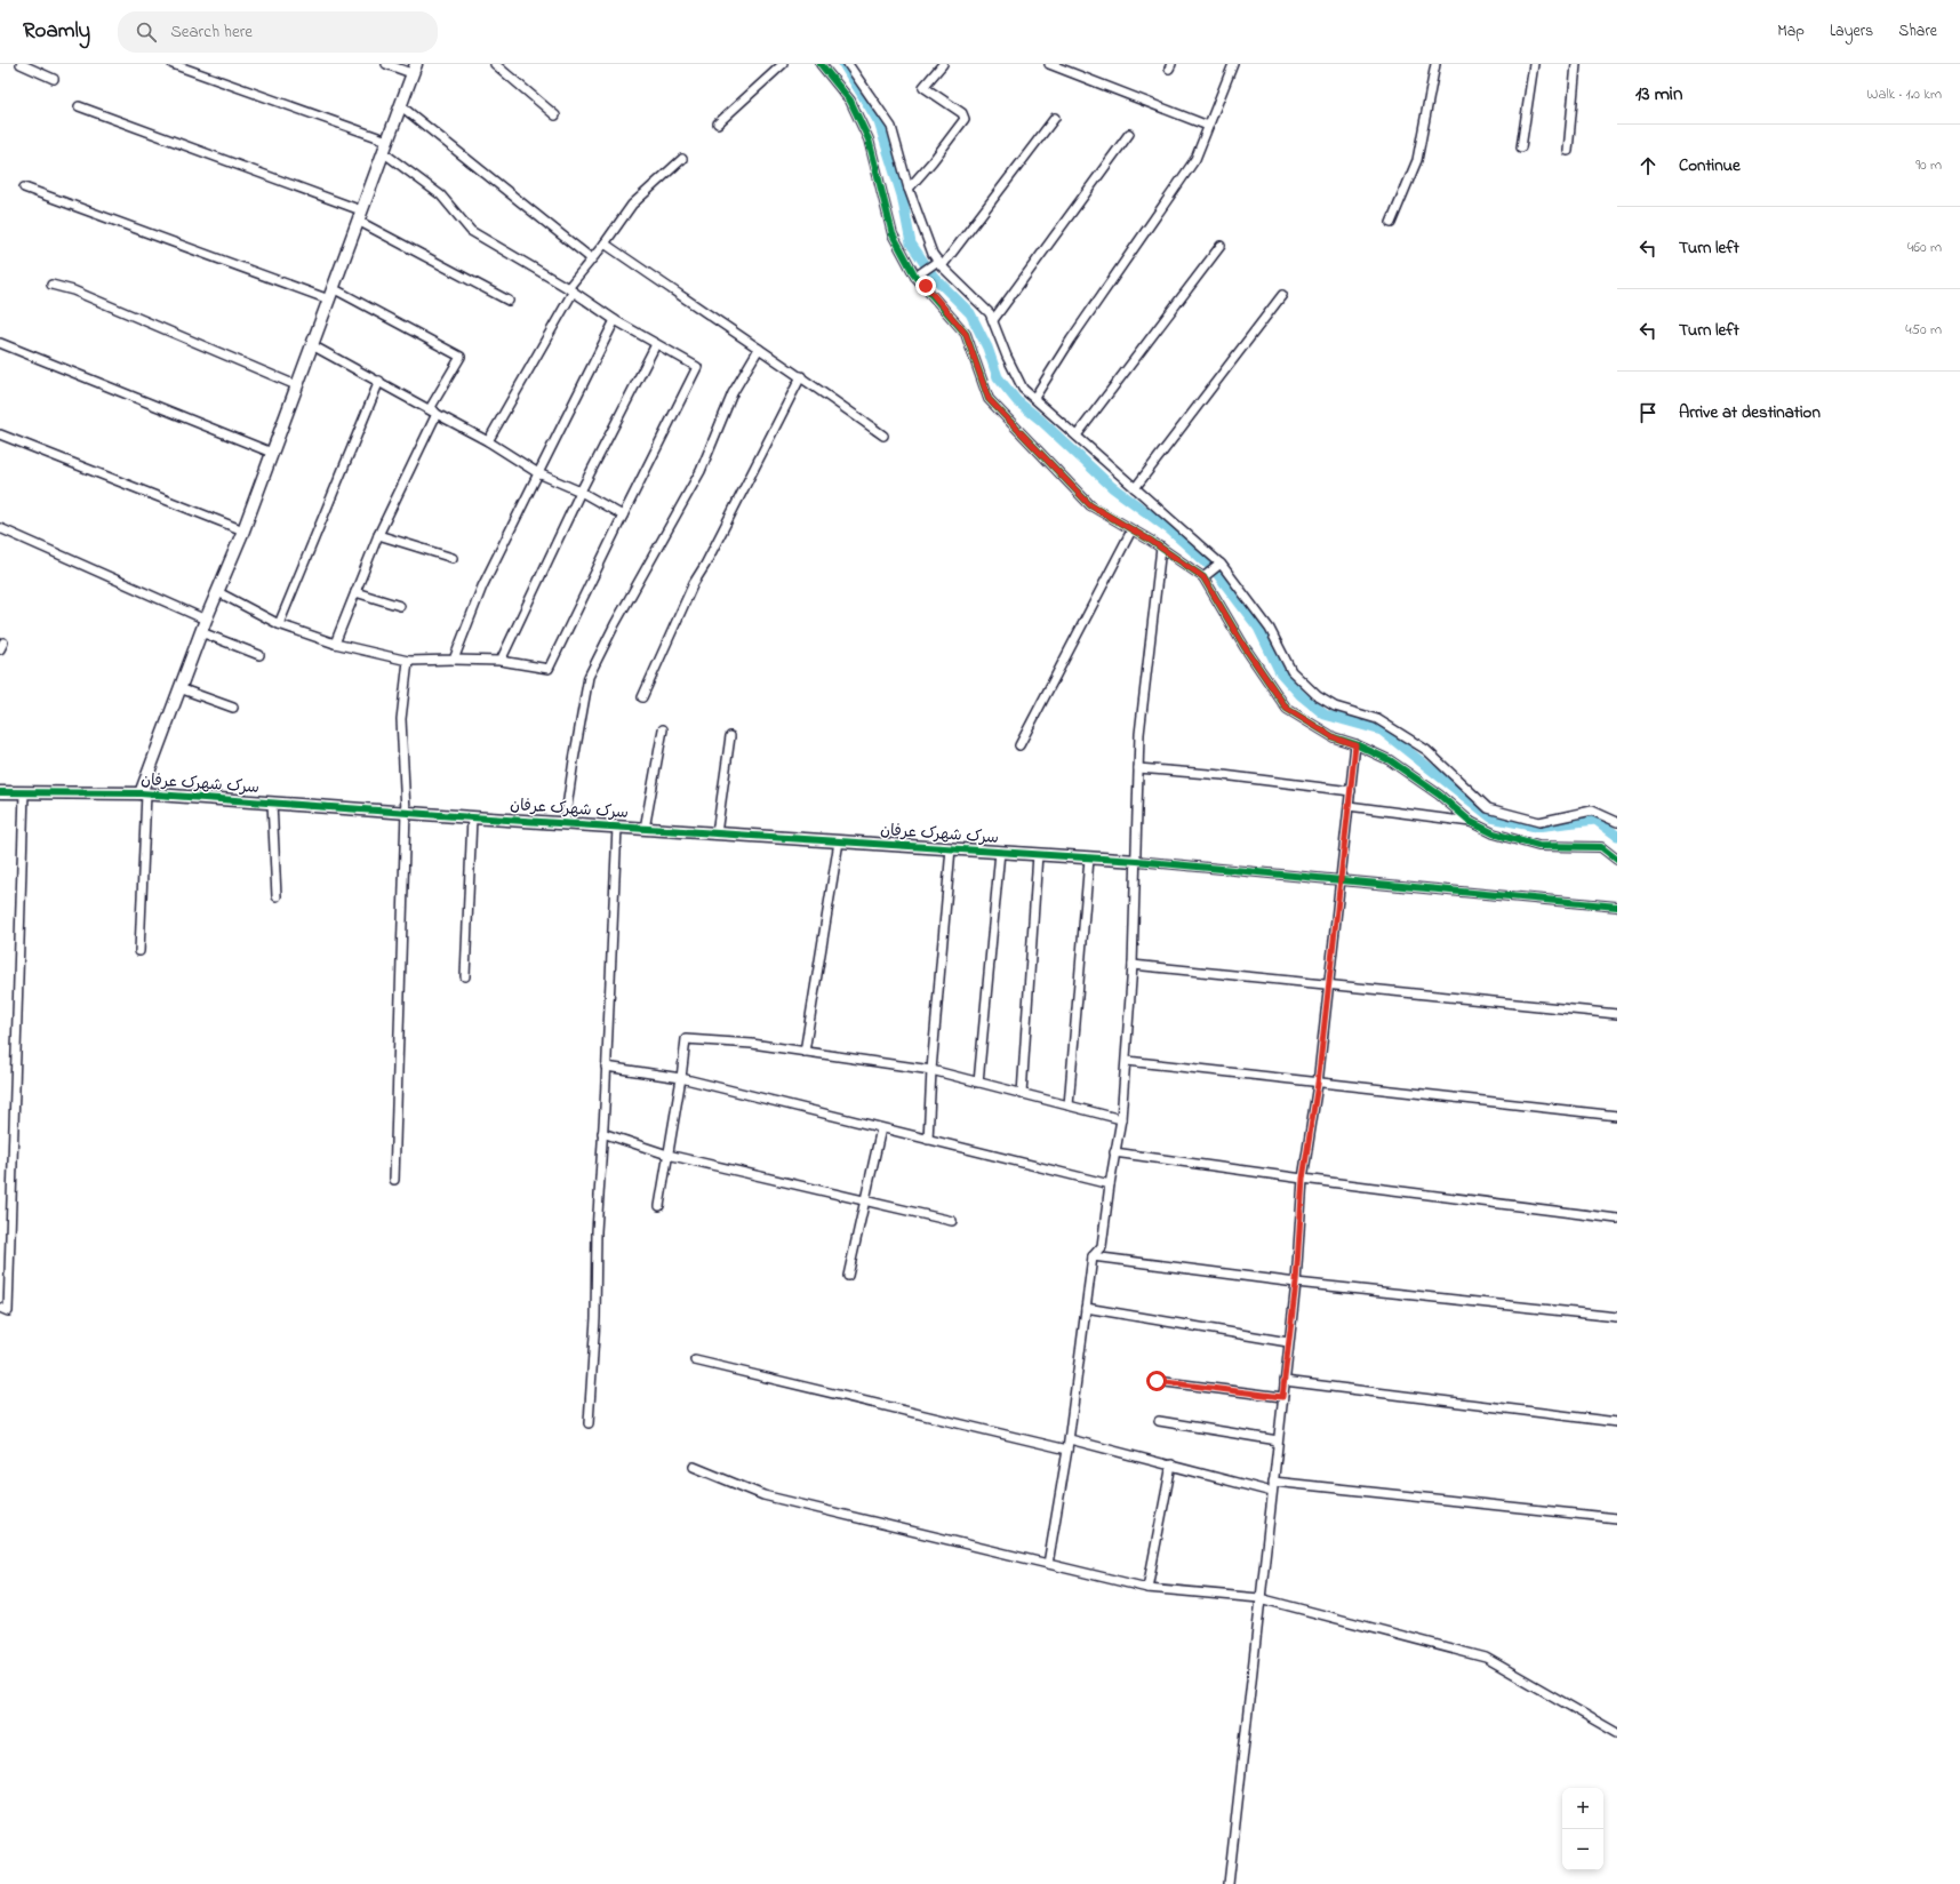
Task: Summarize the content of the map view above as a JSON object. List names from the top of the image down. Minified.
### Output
{"streets":{"street":["سرک شهرک عرفان"]},"page":{"header":"Roamly","search":"Search here","nav":["Map","Layers","Share"],"heading":["13 min","Walk · 1.0 km"],"list":[["Continue","90 m"],["Turn left","460 m"],["Turn left","450 m"],"Arrive at destination"],"map_buttons":["+","−"]}}
